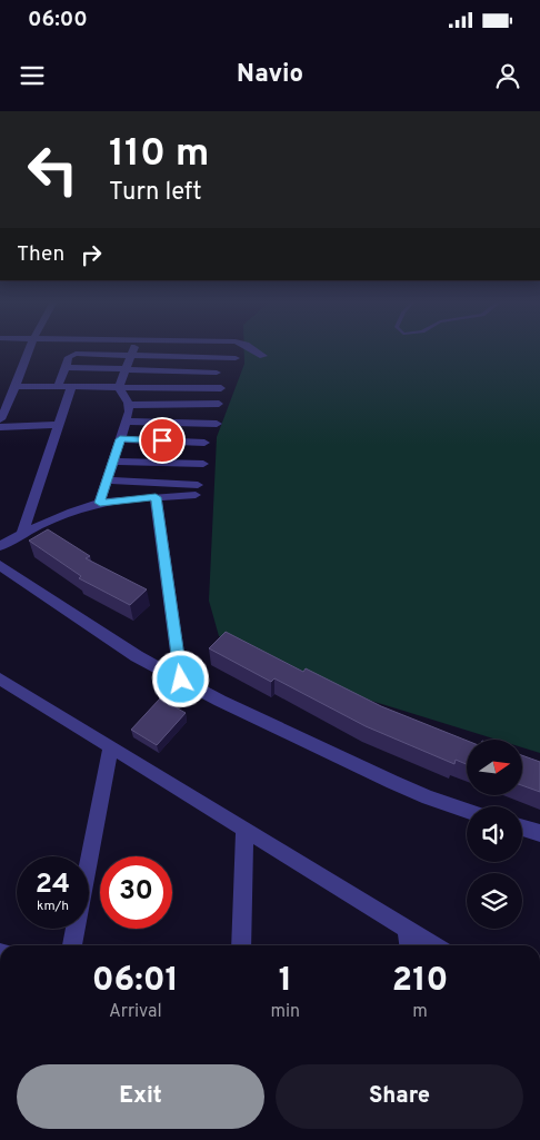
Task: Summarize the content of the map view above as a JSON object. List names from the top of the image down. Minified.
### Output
{"north":"right","page":{"status":"06:00","header":"Navio","turn":["110 m","Turn left"],"then":"Then","speed":"24 km/h","limit":"30","eta":["06:01","Arrival","1","min","210","m"],"buttons":["Exit","Share"]}}
